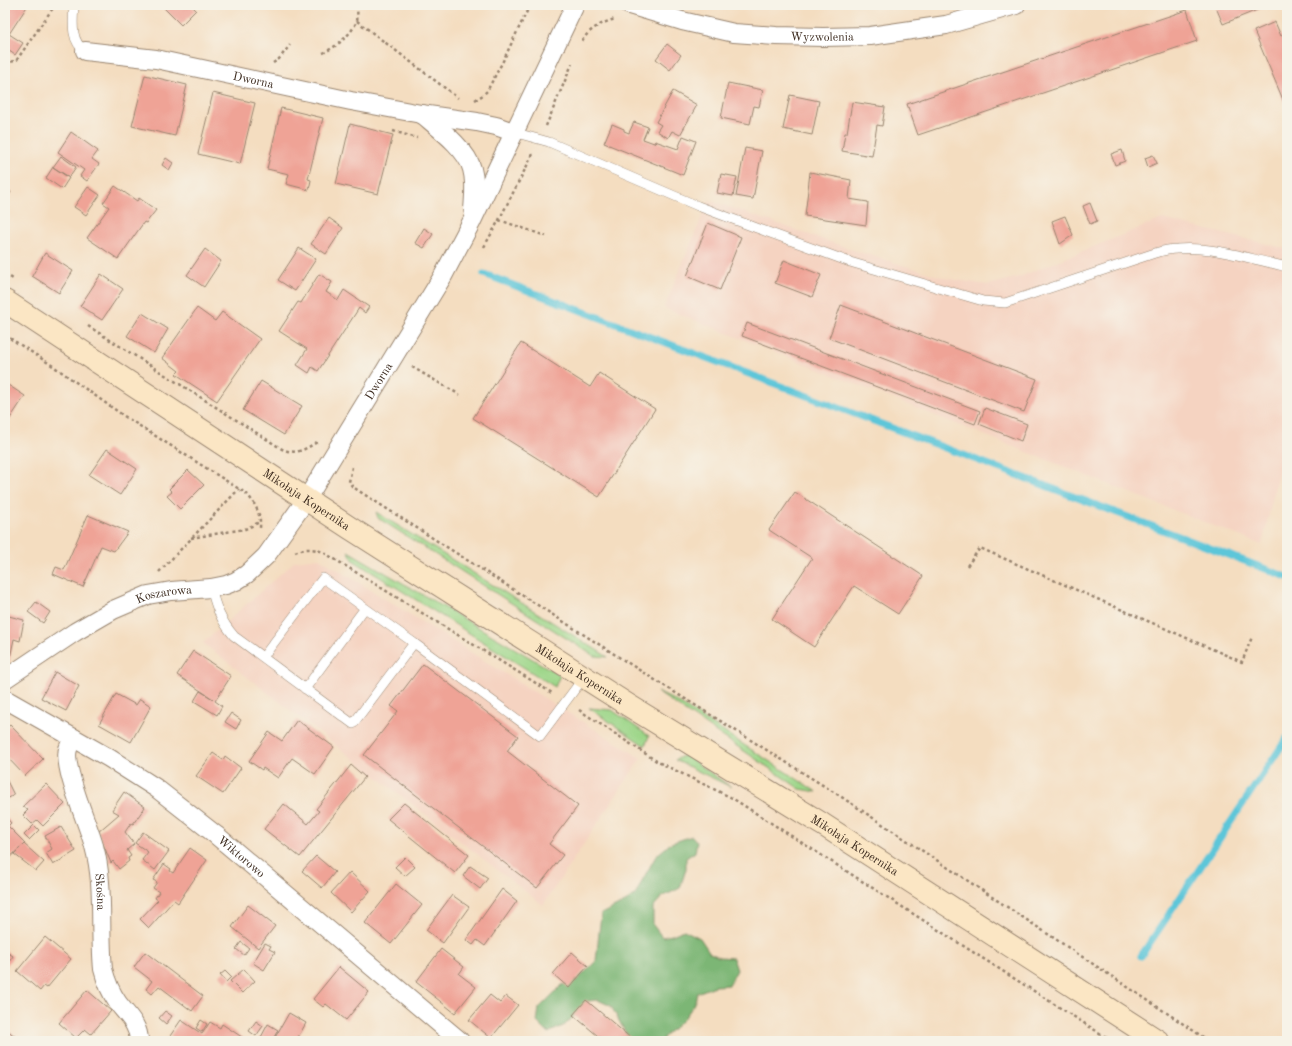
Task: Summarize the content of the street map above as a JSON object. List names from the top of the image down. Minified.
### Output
{"streets":{"main road":["Mikołaja Kopernika"],"street":["Wyzwolenia","Dworna","Koszarowa","Wiktorowo","Skośna"]},"crossings":[["Dworna","Mikołaja Kopernika"],["Dworna","Koszarowa"],["Mikołaja Kopernika","Koszarowa"],["Wiktorowo","Skośna"]]}
